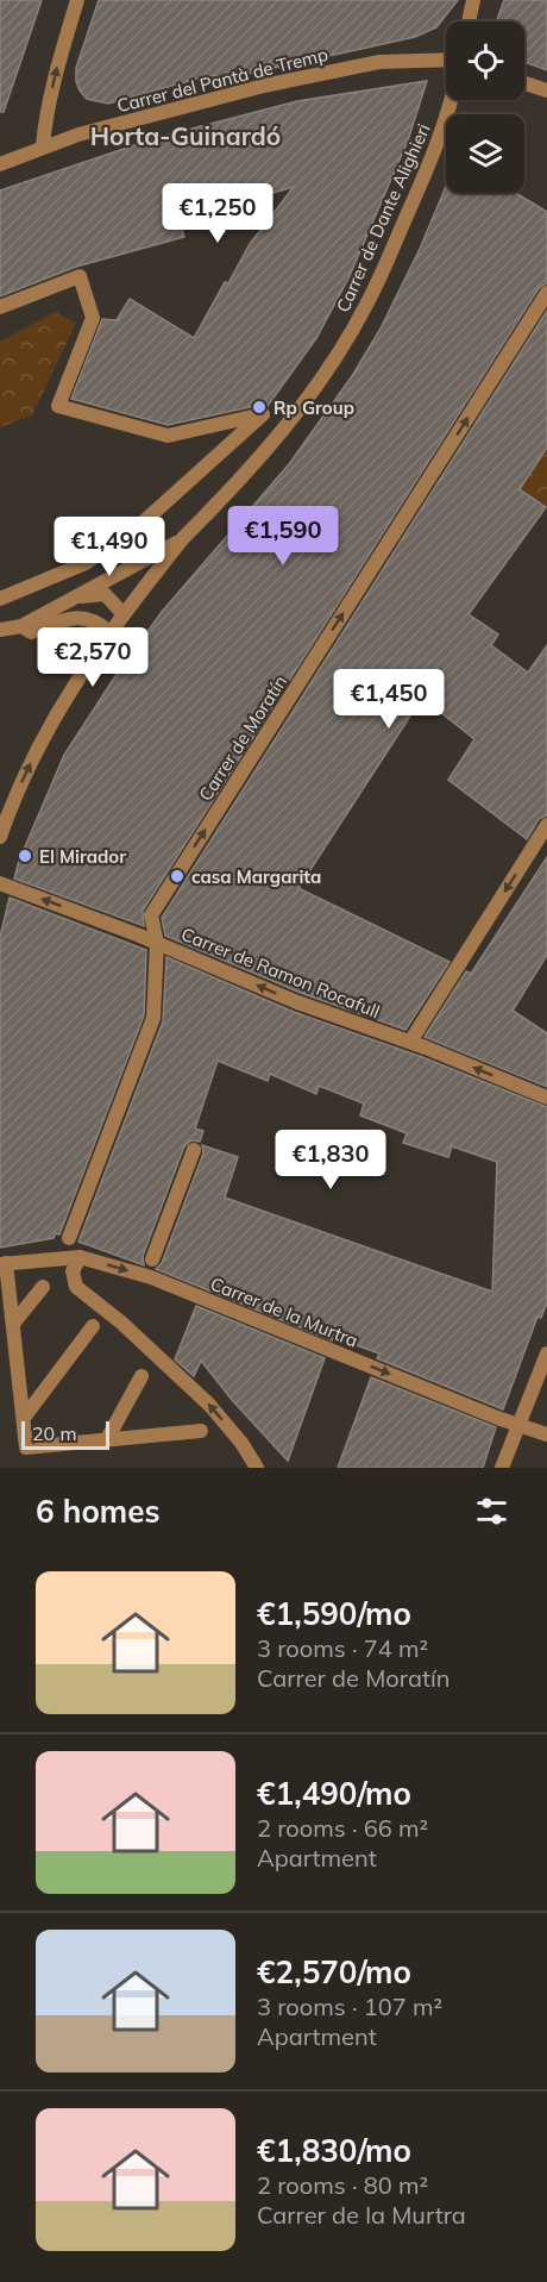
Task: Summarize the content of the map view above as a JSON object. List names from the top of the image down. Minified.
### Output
{"streets":{"street":["Carrer del Pantà de Tremp","Carrer de Dante Alighieri","Carrer de Moratín","Carrer de Ramon Rocafull","Carrer de la Murtra"]},"crossings":[["Carrer de Moratín","Carrer de Ramon Rocafull"]],"one_way":["Carrer de Moratín","Carrer de Ramon Rocafull","Carrer de la Murtra"],"districts":["Horta-Guinardó"],"places":["Rp Group","El Mirador","casa Margarita"],"scale_bar":"20 m","page":{"price":["€1,250","€1,590","€1,490","€2,570","€1,450","€1,830"],"scale":"20 m","heading":"6 homes","list":[{"name":"€1,590/mo","note":"3 rooms · 74 m² · Carrer de Moratín"},{"name":"€1,490/mo","note":"2 rooms · 66 m² · Apartment"},{"name":"€2,570/mo","note":"3 rooms · 107 m² · Apartment"},{"name":"€1,830/mo","note":"2 rooms · 80 m² · Carrer de la Murtra"}]}}
